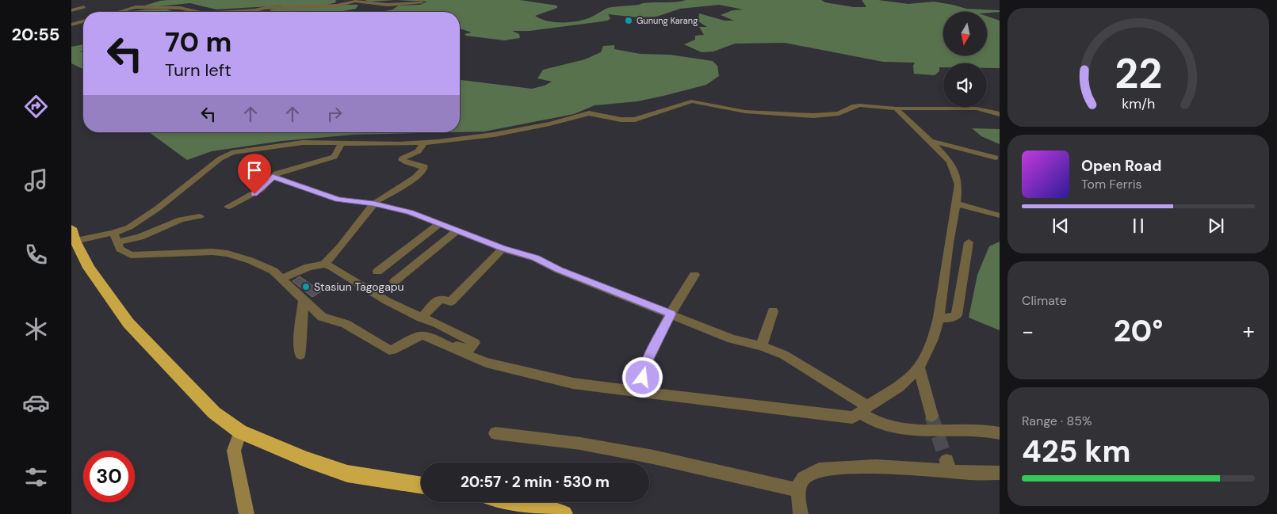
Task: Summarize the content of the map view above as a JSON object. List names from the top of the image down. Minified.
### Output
{"places":["Gunung Karang","Stasiun Tagogapu"],"north":"bottom","page":{"tabs":"20:55","turn":["70 m","Turn left"],"song":["Open Road","Tom Ferris"],"tile":["Climate",["Range · 85%","425 km"]],"heat":["−","20°","+"],"limit":"30","trip":"20:57 · 2 min · 530 m","gauge":["22","km/h"]}}
